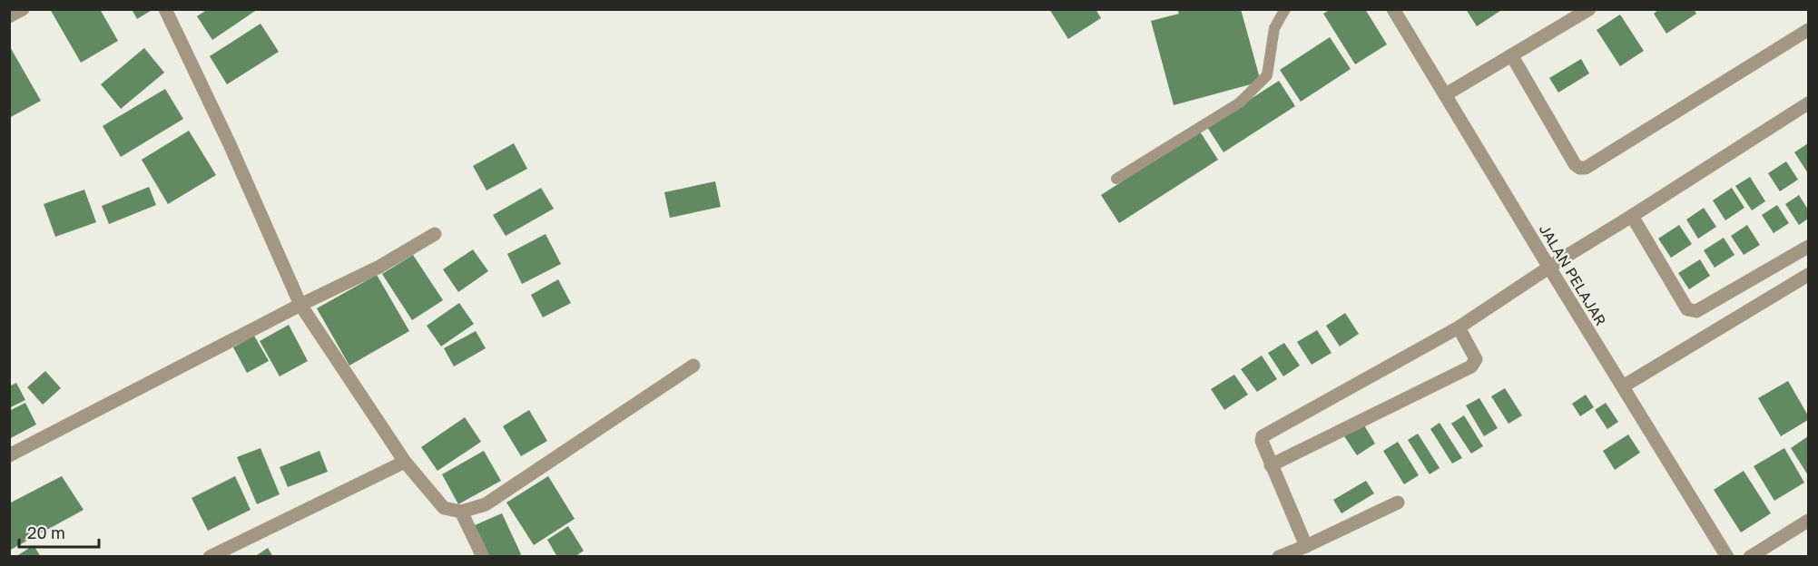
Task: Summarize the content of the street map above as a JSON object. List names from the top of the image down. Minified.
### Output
{"streets":{"street":["JALAN PELAJAR"]},"scale_bar":"20 m"}
